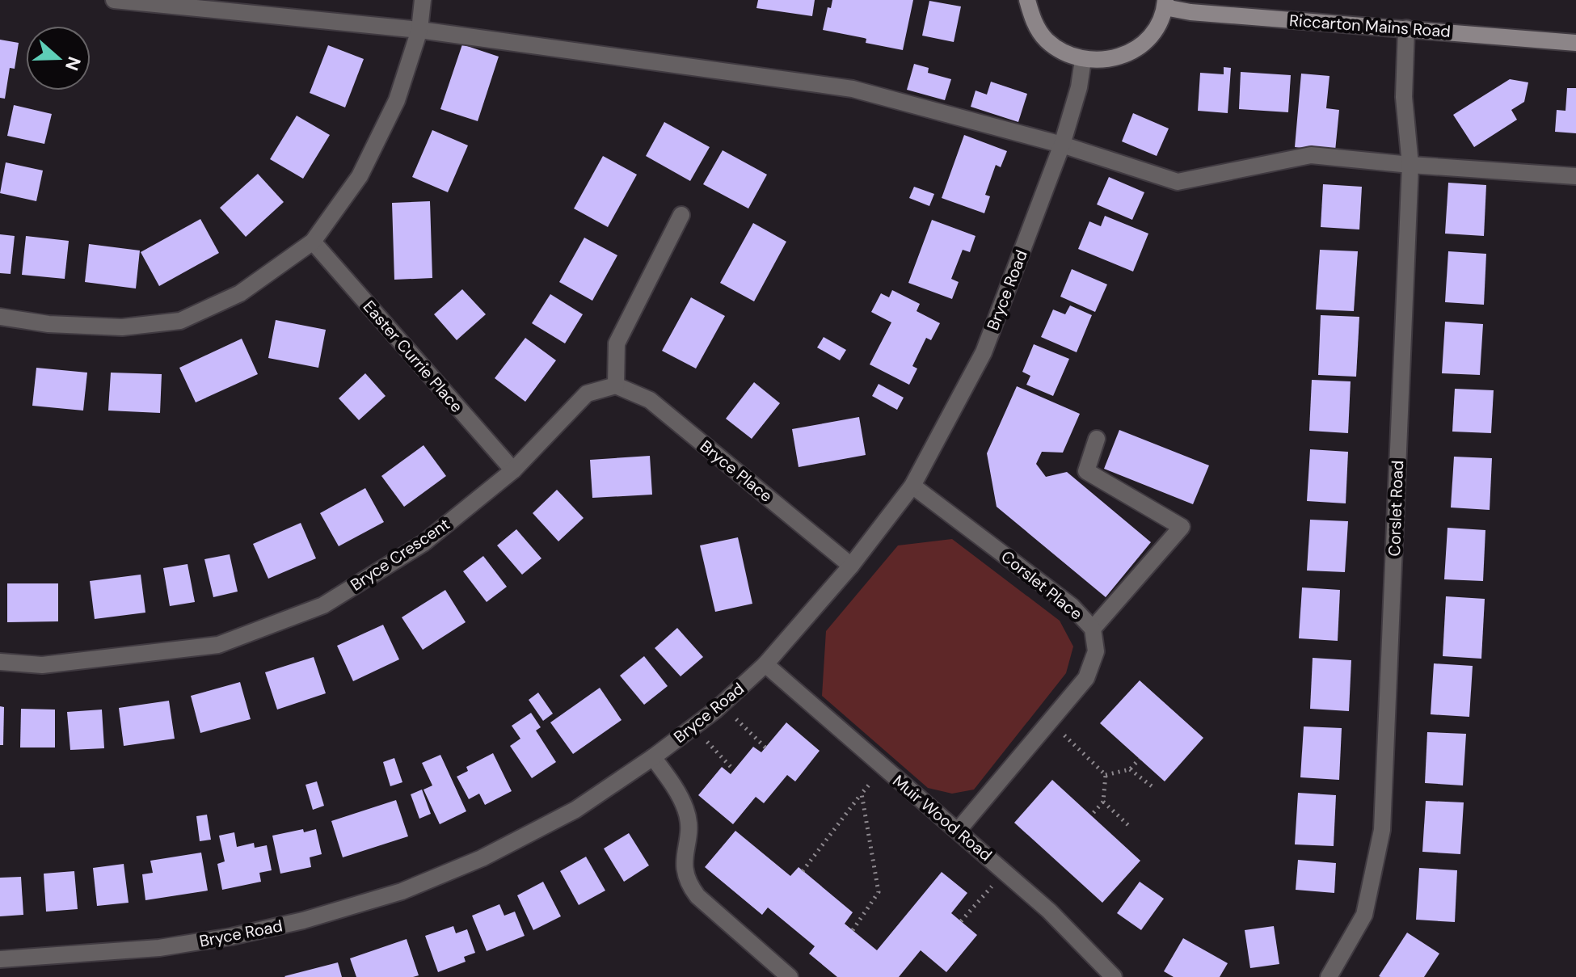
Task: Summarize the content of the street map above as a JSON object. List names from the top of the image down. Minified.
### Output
{"streets":{"street":["Riccarton Mains Road","Bryce Road","Easter Currie Place","Bryce Place","Corslet Road","Bryce Crescent","Corslet Place","Muir Wood Road"]},"crossings":[["Riccarton Mains Road","Bryce Road"],["Riccarton Mains Road","Corslet Road"],["Bryce Road","Bryce Place"],["Bryce Road","Corslet Place"],["Bryce Road","Muir Wood Road"],["Easter Currie Place","Bryce Crescent"],["Bryce Place","Bryce Crescent"],["Corslet Place","Muir Wood Road"]],"north":"right"}
